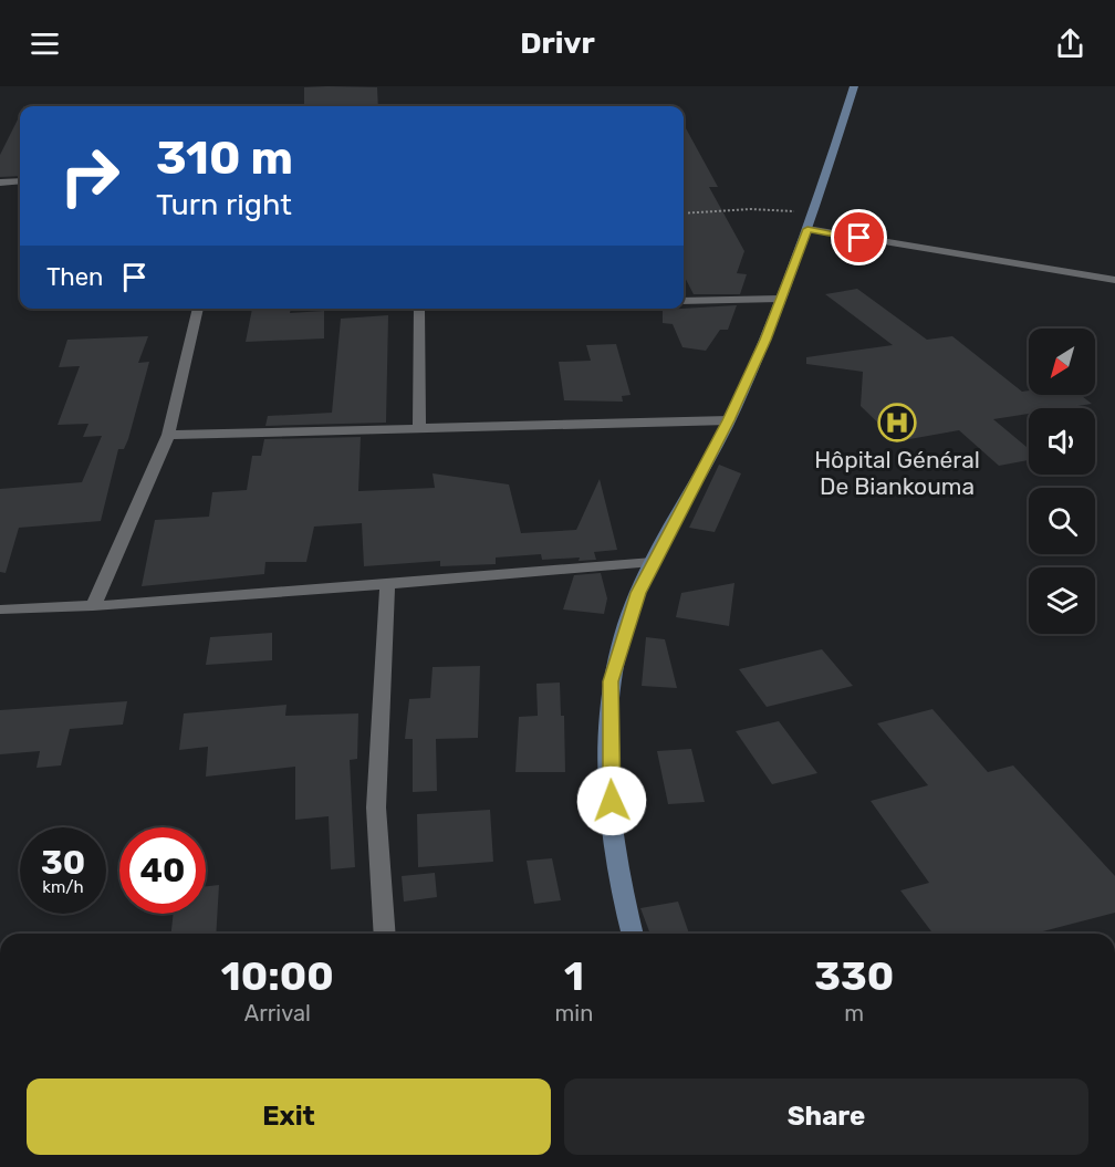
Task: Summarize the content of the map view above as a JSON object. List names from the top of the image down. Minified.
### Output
{"places":{"hospital":["Hôpital Général De Biankouma"]},"north":"bottom left","page":{"header":"Drivr","turn":["310 m","Turn right"],"then":"Then","speed":"30 km/h","limit":"40","eta":["10:00","Arrival","1","min","330","m"],"buttons":["Exit","Share"]}}
